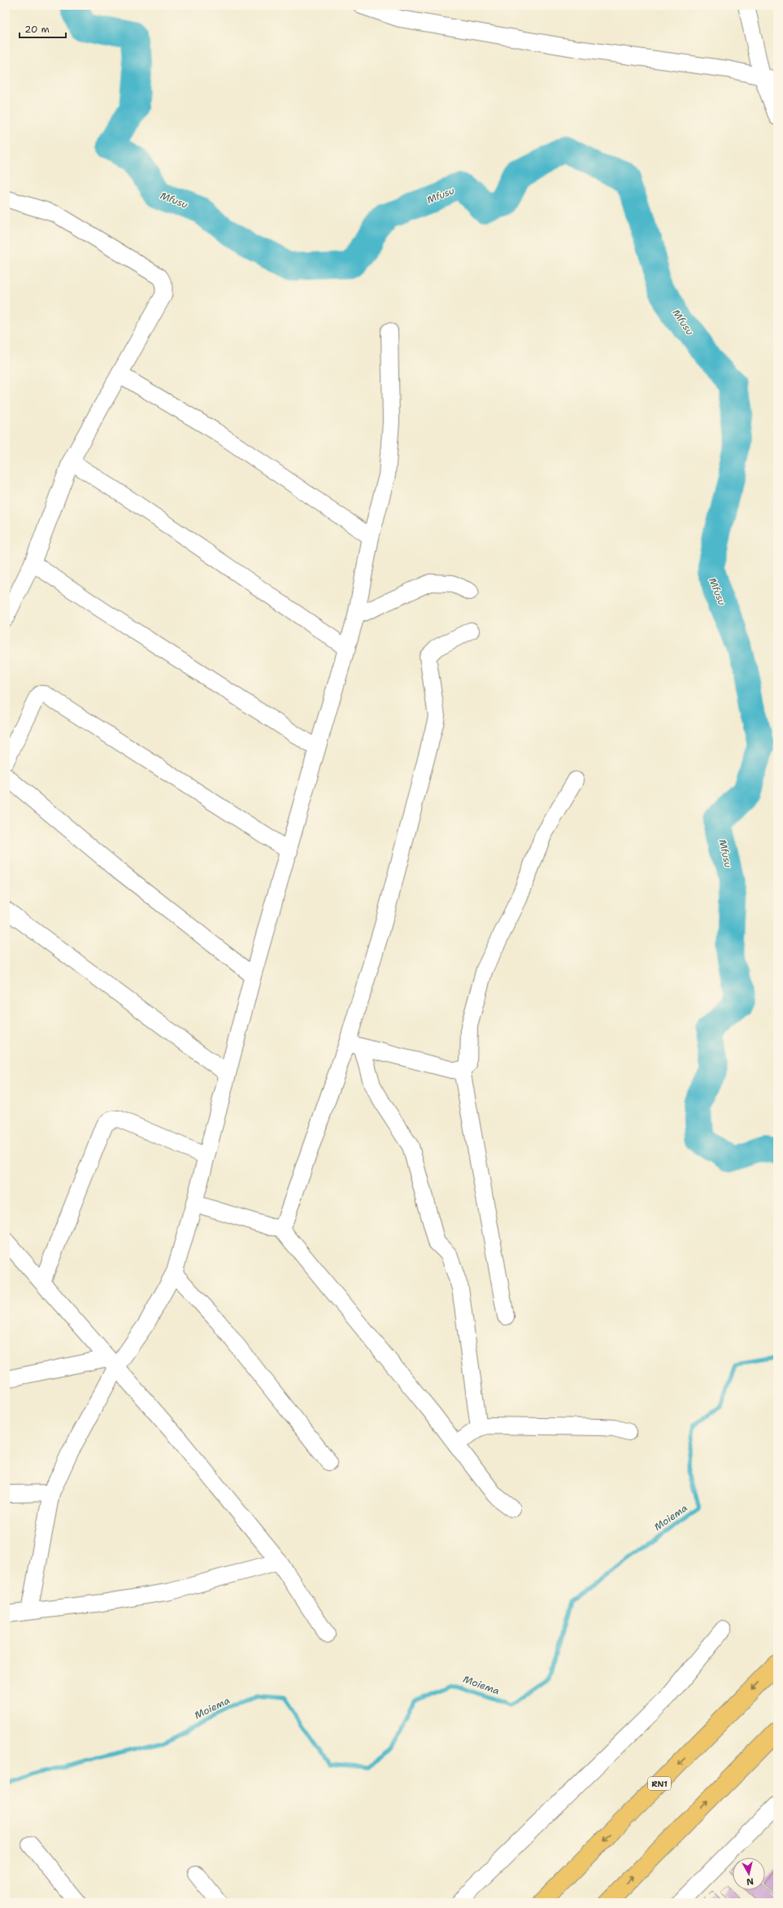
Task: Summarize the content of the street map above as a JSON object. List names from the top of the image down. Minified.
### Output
{"streets":{"highway":["RN1"]},"water":["Mfusu","Moiema"],"scale_bar":"20 m","north":"bottom"}
